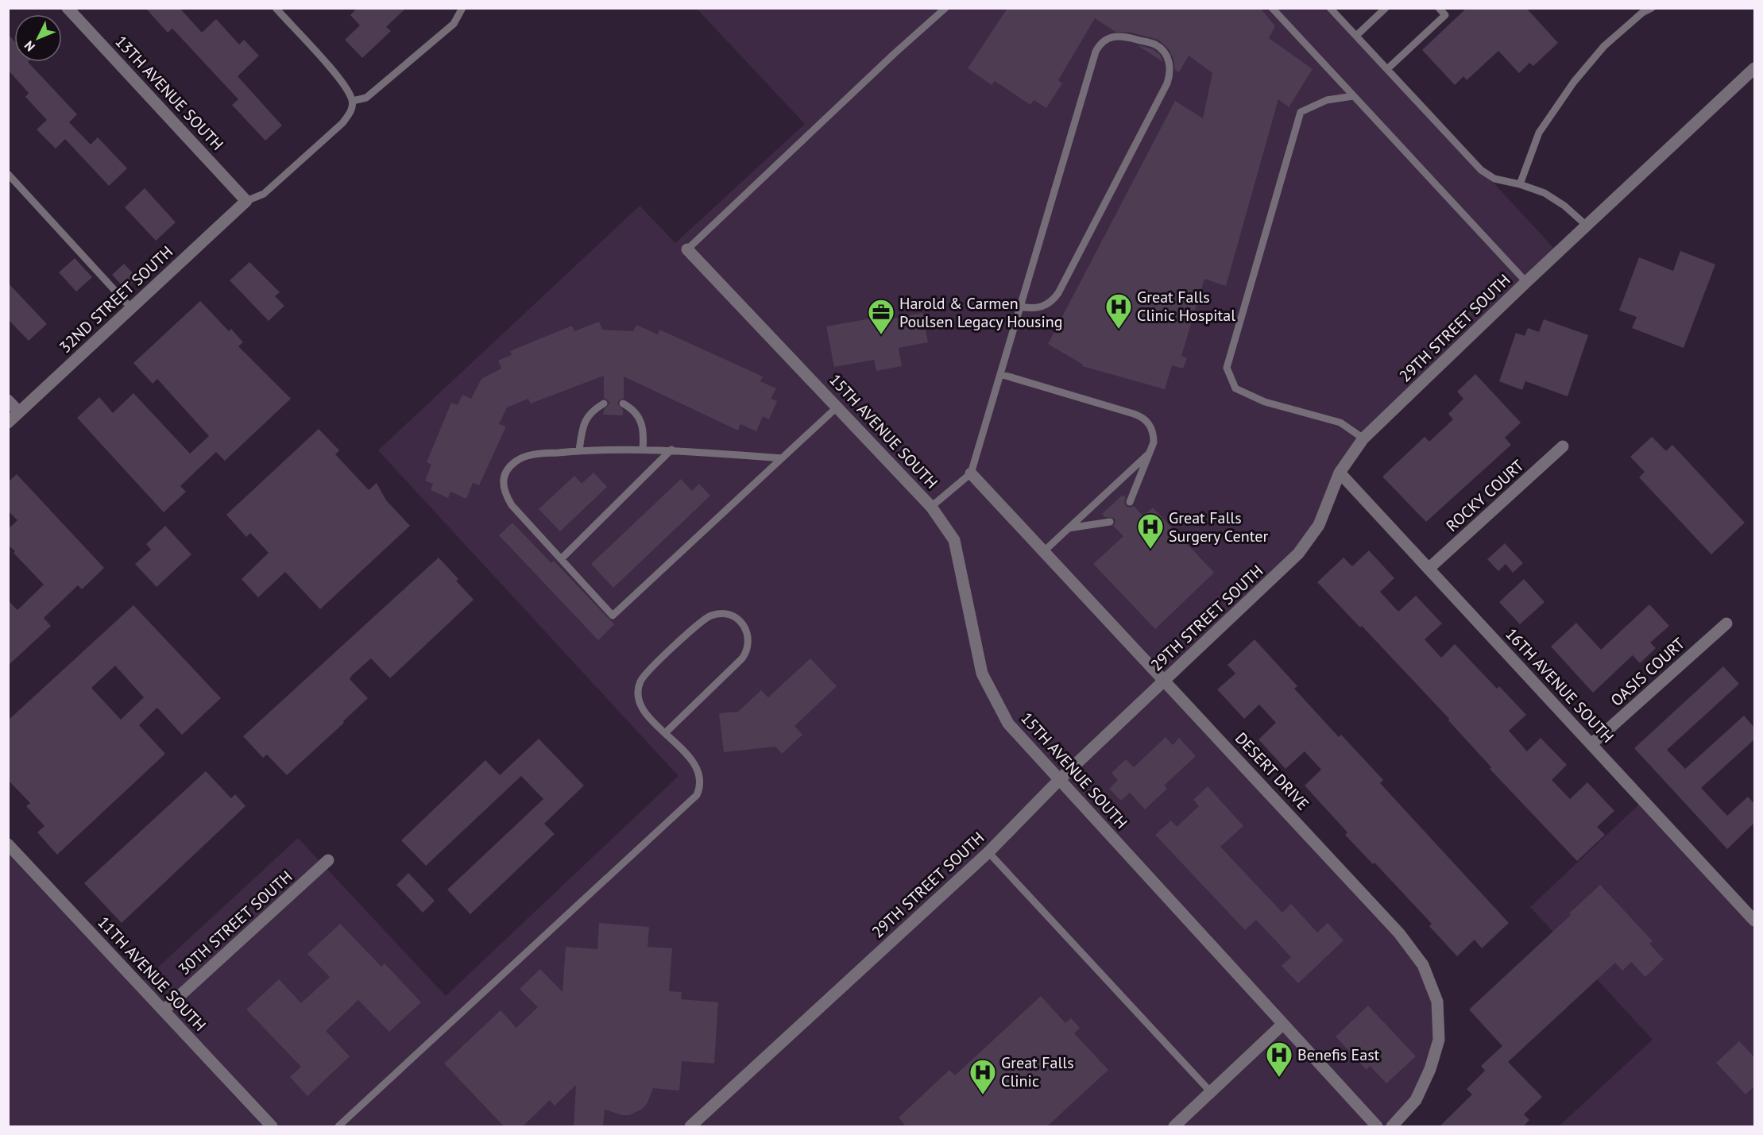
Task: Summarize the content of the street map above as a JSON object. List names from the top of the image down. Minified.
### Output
{"streets":{"street":["13TH AVENUE SOUTH","32ND STREET SOUTH","29TH STREET SOUTH","15TH AVENUE SOUTH","ROCKY COURT","OASIS COURT","16TH AVENUE SOUTH","DESERT DRIVE","30TH STREET SOUTH","11TH AVENUE SOUTH"]},"crossings":[["13TH AVENUE SOUTH","32ND STREET SOUTH"],["29TH STREET SOUTH","15TH AVENUE SOUTH"],["29TH STREET SOUTH","16TH AVENUE SOUTH"],["29TH STREET SOUTH","DESERT DRIVE"],["ROCKY COURT","16TH AVENUE SOUTH"],["OASIS COURT","16TH AVENUE SOUTH"],["30TH STREET SOUTH","11TH AVENUE SOUTH"]],"places":{"hospital":["Great Falls Clinic Hospital","Great Falls Surgery Center","Benefis East","Great Falls Clinic"],"office":["Harold & Carmen Poulsen Legacy Housing"]},"north":"bottom left"}
